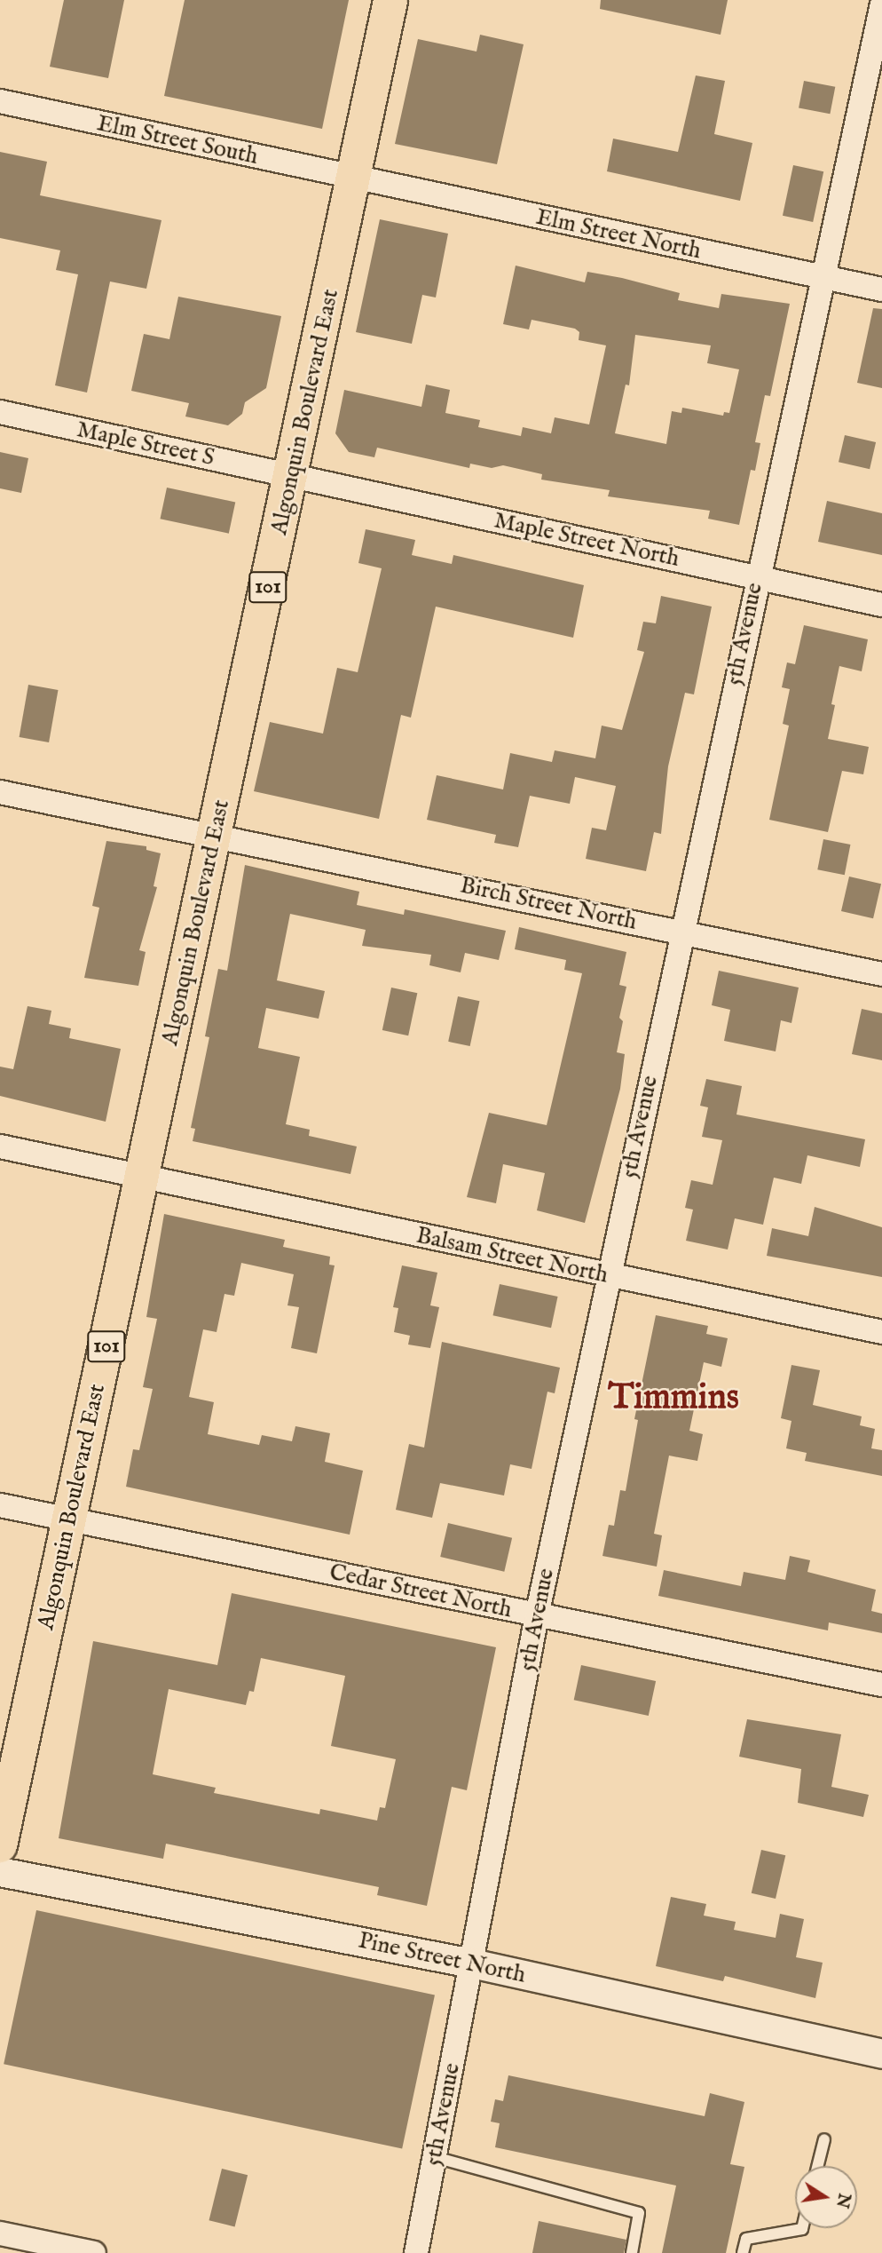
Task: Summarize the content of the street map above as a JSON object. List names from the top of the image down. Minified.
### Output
{"streets":{"main road":["Algonquin Boulevard East","101"],"street":["Elm Street South","Elm Street North","Maple Street S","Maple Street North","5th Avenue","Birch Street North","Balsam Street North","Cedar Street North","Pine Street North"]},"crossings":[["Elm Street South","Elm Street North"],["Elm Street South","Algonquin Boulevard East"],["Elm Street North","Algonquin Boulevard East"],["Elm Street North","5th Avenue"],["Algonquin Boulevard East","Maple Street S"],["Algonquin Boulevard East","Maple Street North"],["Algonquin Boulevard East","Birch Street North"],["Algonquin Boulevard East","Balsam Street North"],["Algonquin Boulevard East","Cedar Street North"],["Maple Street S","Maple Street North"],["Maple Street North","5th Avenue"],["5th Avenue","Birch Street North"],["5th Avenue","Balsam Street North"],["5th Avenue","Cedar Street North"],["5th Avenue","Pine Street North"]],"districts":["Timmins"],"north":"right"}
